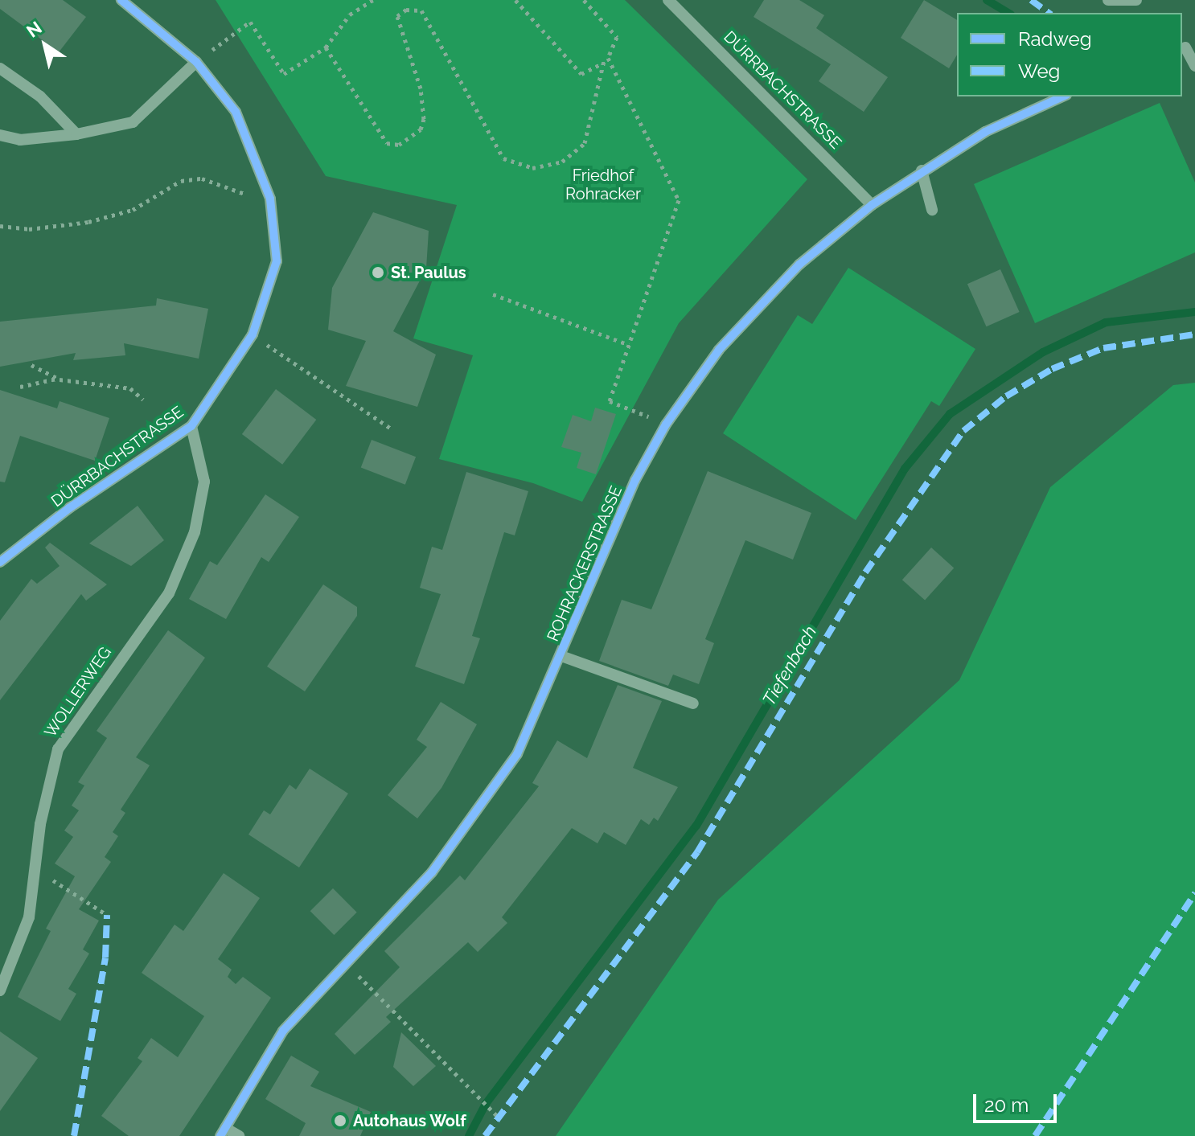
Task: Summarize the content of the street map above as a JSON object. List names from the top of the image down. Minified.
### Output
{"streets":{"street":["DÜRRBACHSTRASSE","ROHRACKERSTRASSE","WOLLERWEG"]},"crossings":[["DÜRRBACHSTRASSE","ROHRACKERSTRASSE"],["DÜRRBACHSTRASSE","WOLLERWEG"]],"water":["Tiefenbach"],"parks":["Friedhof Rohracker"],"places":["St. Paulus","Autohaus Wolf"],"legend":["Radweg","Weg"],"scale_bar":"20 m","north":"top left"}
